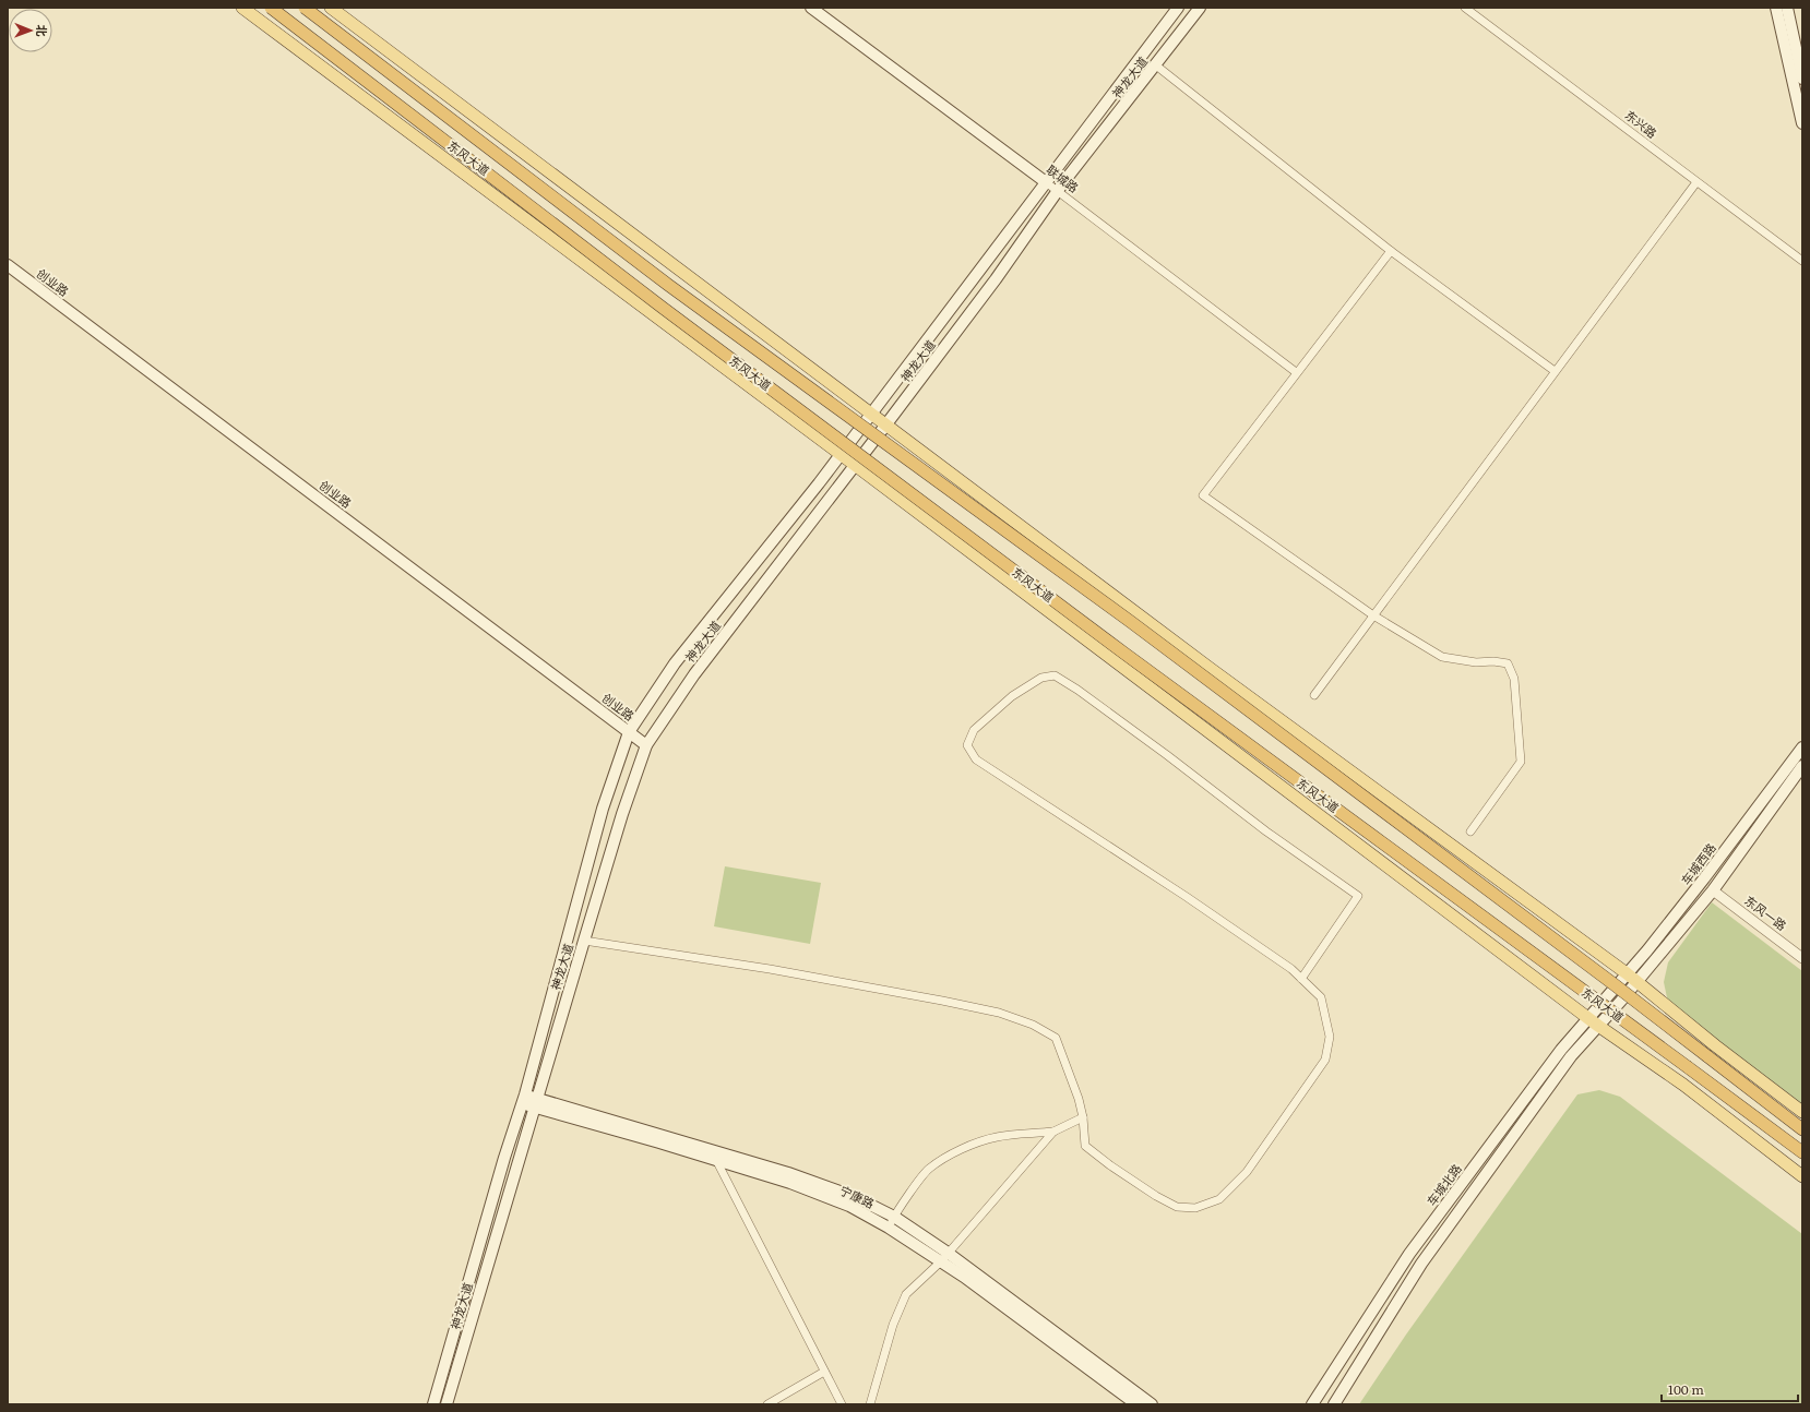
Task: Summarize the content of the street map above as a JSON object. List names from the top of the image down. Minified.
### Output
{"streets":{"highway":["东风大道"],"main road":["神龙大道","联城路","创业路","车城西路","车城北路","宁康路"],"street":["东兴路","东风一路"]},"crossings":[["神龙大道","联城路"],["神龙大道","创业路"],["神龙大道","宁康路"],["车城西路","车城北路"]],"scale_bar":"100 m","north":"right"}
